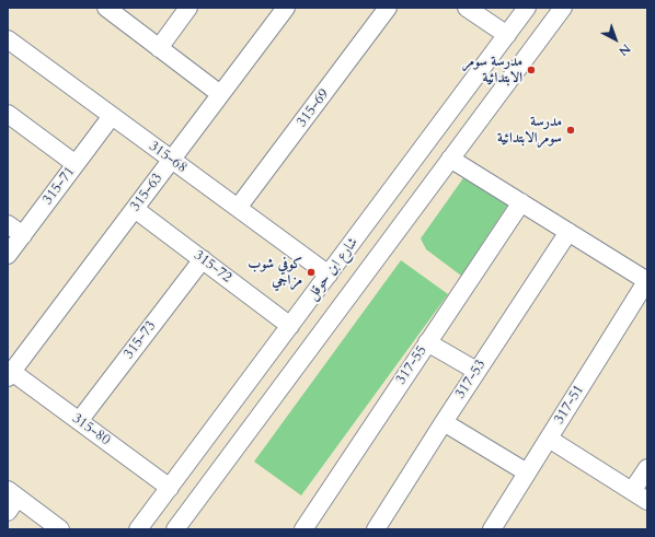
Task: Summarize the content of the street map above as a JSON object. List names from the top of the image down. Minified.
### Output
{"streets":{"street":["315-69","315-68","315-71","315-63","315-72","شارع ابن حوقل","315-73","317-55","317-53","317-51","315-80"]},"crossings":[["315-69","315-68"],["315-68","315-71"],["315-68","315-63"],["315-68","شارع ابن حوقل"],["315-63","315-72"],["315-63","315-80"],["315-72","شارع ابن حوقل"],["315-72","315-73"],["شارع ابن حوقل","315-80"],["315-73","315-80"]],"places":["مدرسة سومر الابتدائية","مدرسة سومرالابتدائية","كوفي شوب مزاجي"],"north":"bottom right"}
